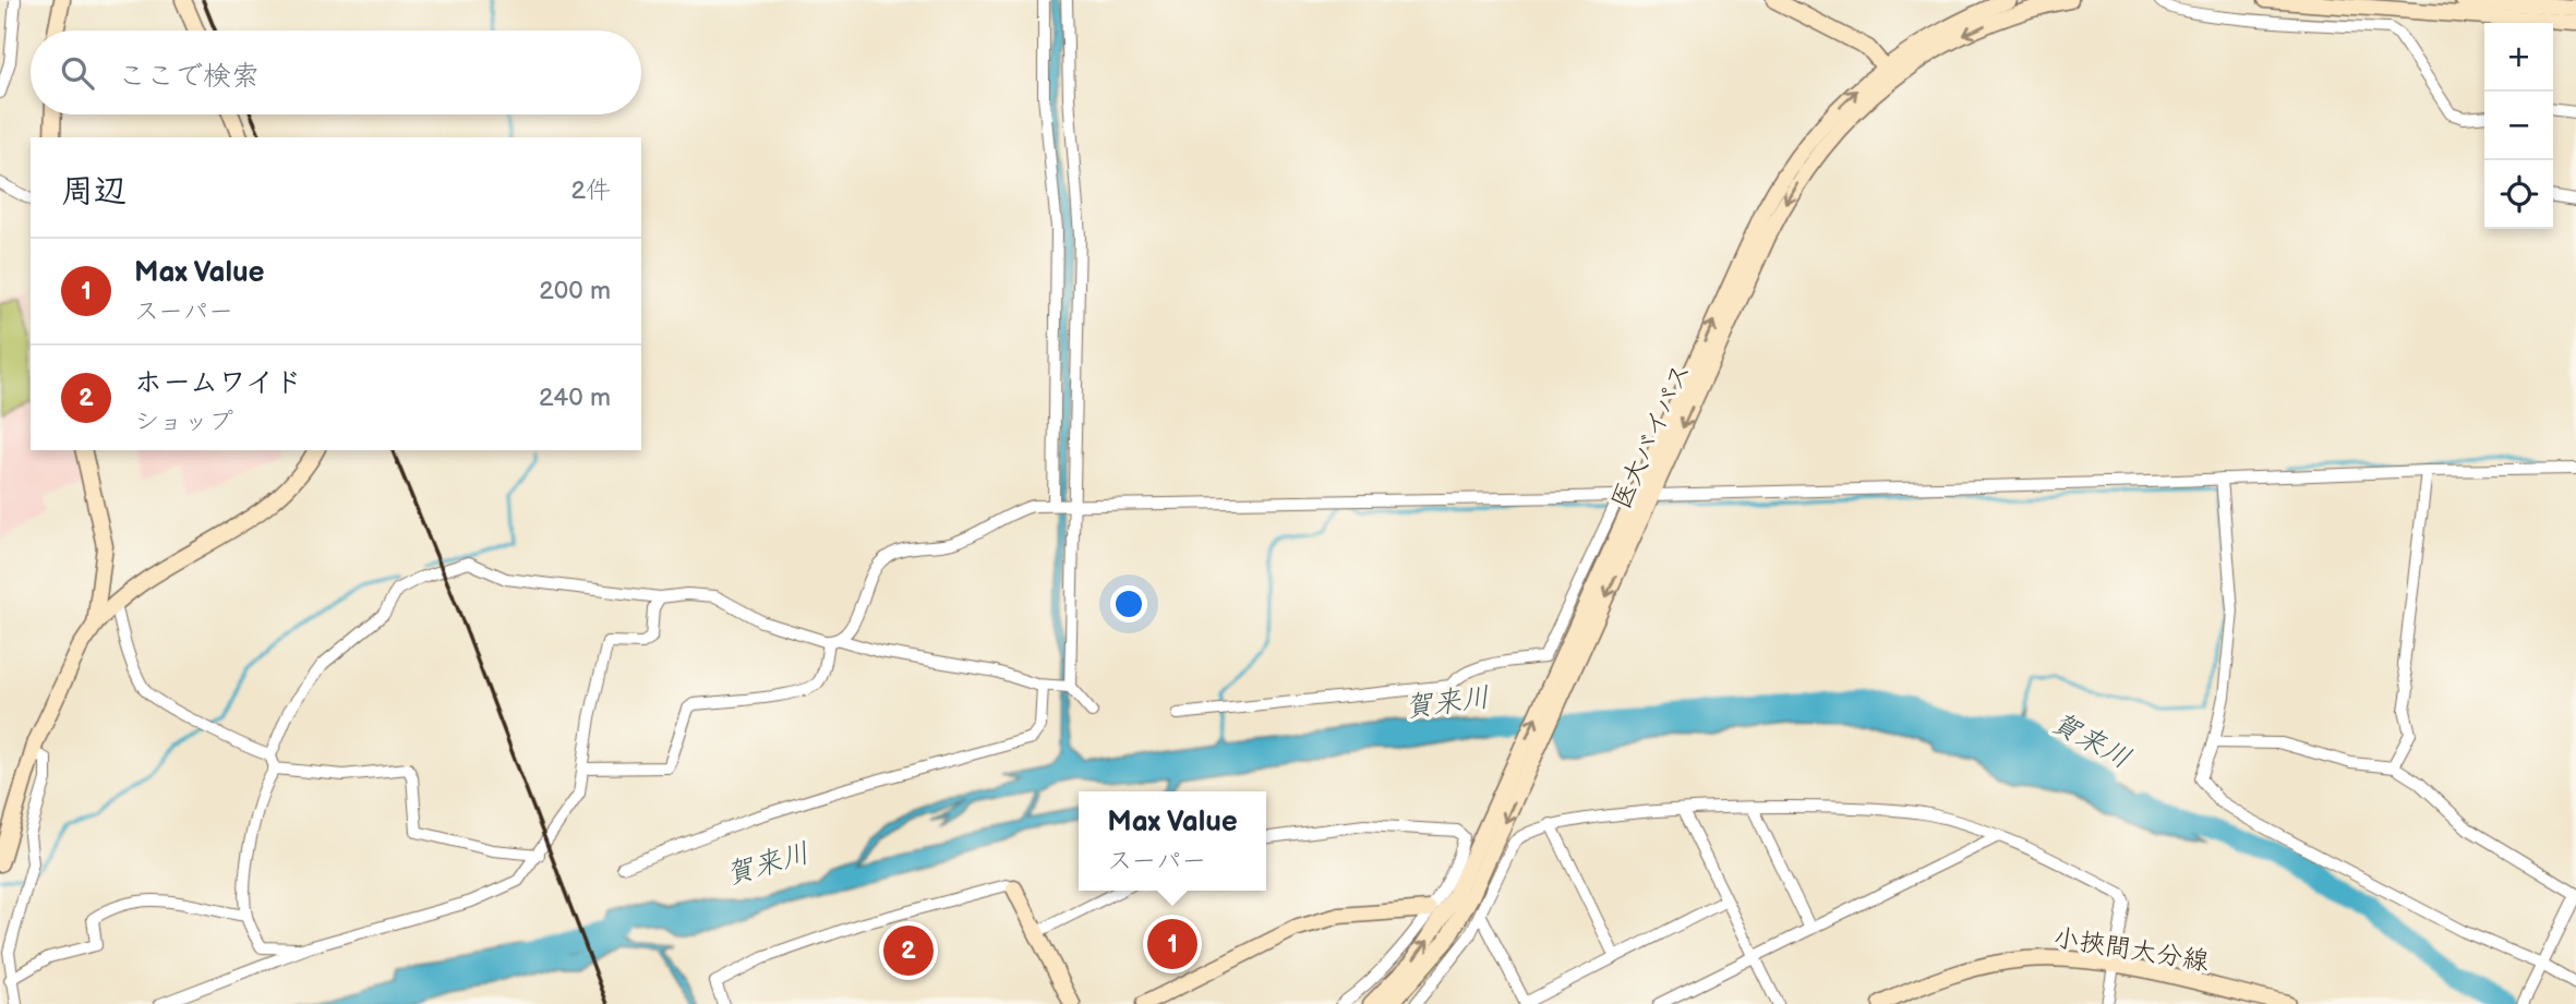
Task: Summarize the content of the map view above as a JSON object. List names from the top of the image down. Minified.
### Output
{"streets":{"main road":["医大バイパス","小挾間大分線"]},"water":["賀来川"],"page":{"map_buttons":["+","−"],"search":"ここで検索","heading":["周辺","2件"],"list":[{"mark":"1","name":"Max Value","note":"スーパー","value":"200 m"},{"mark":"2","name":"ホームワイド","note":"ショップ","value":"240 m"}],"popup":["Max Value","スーパー"],"pins":["1","2"]}}
